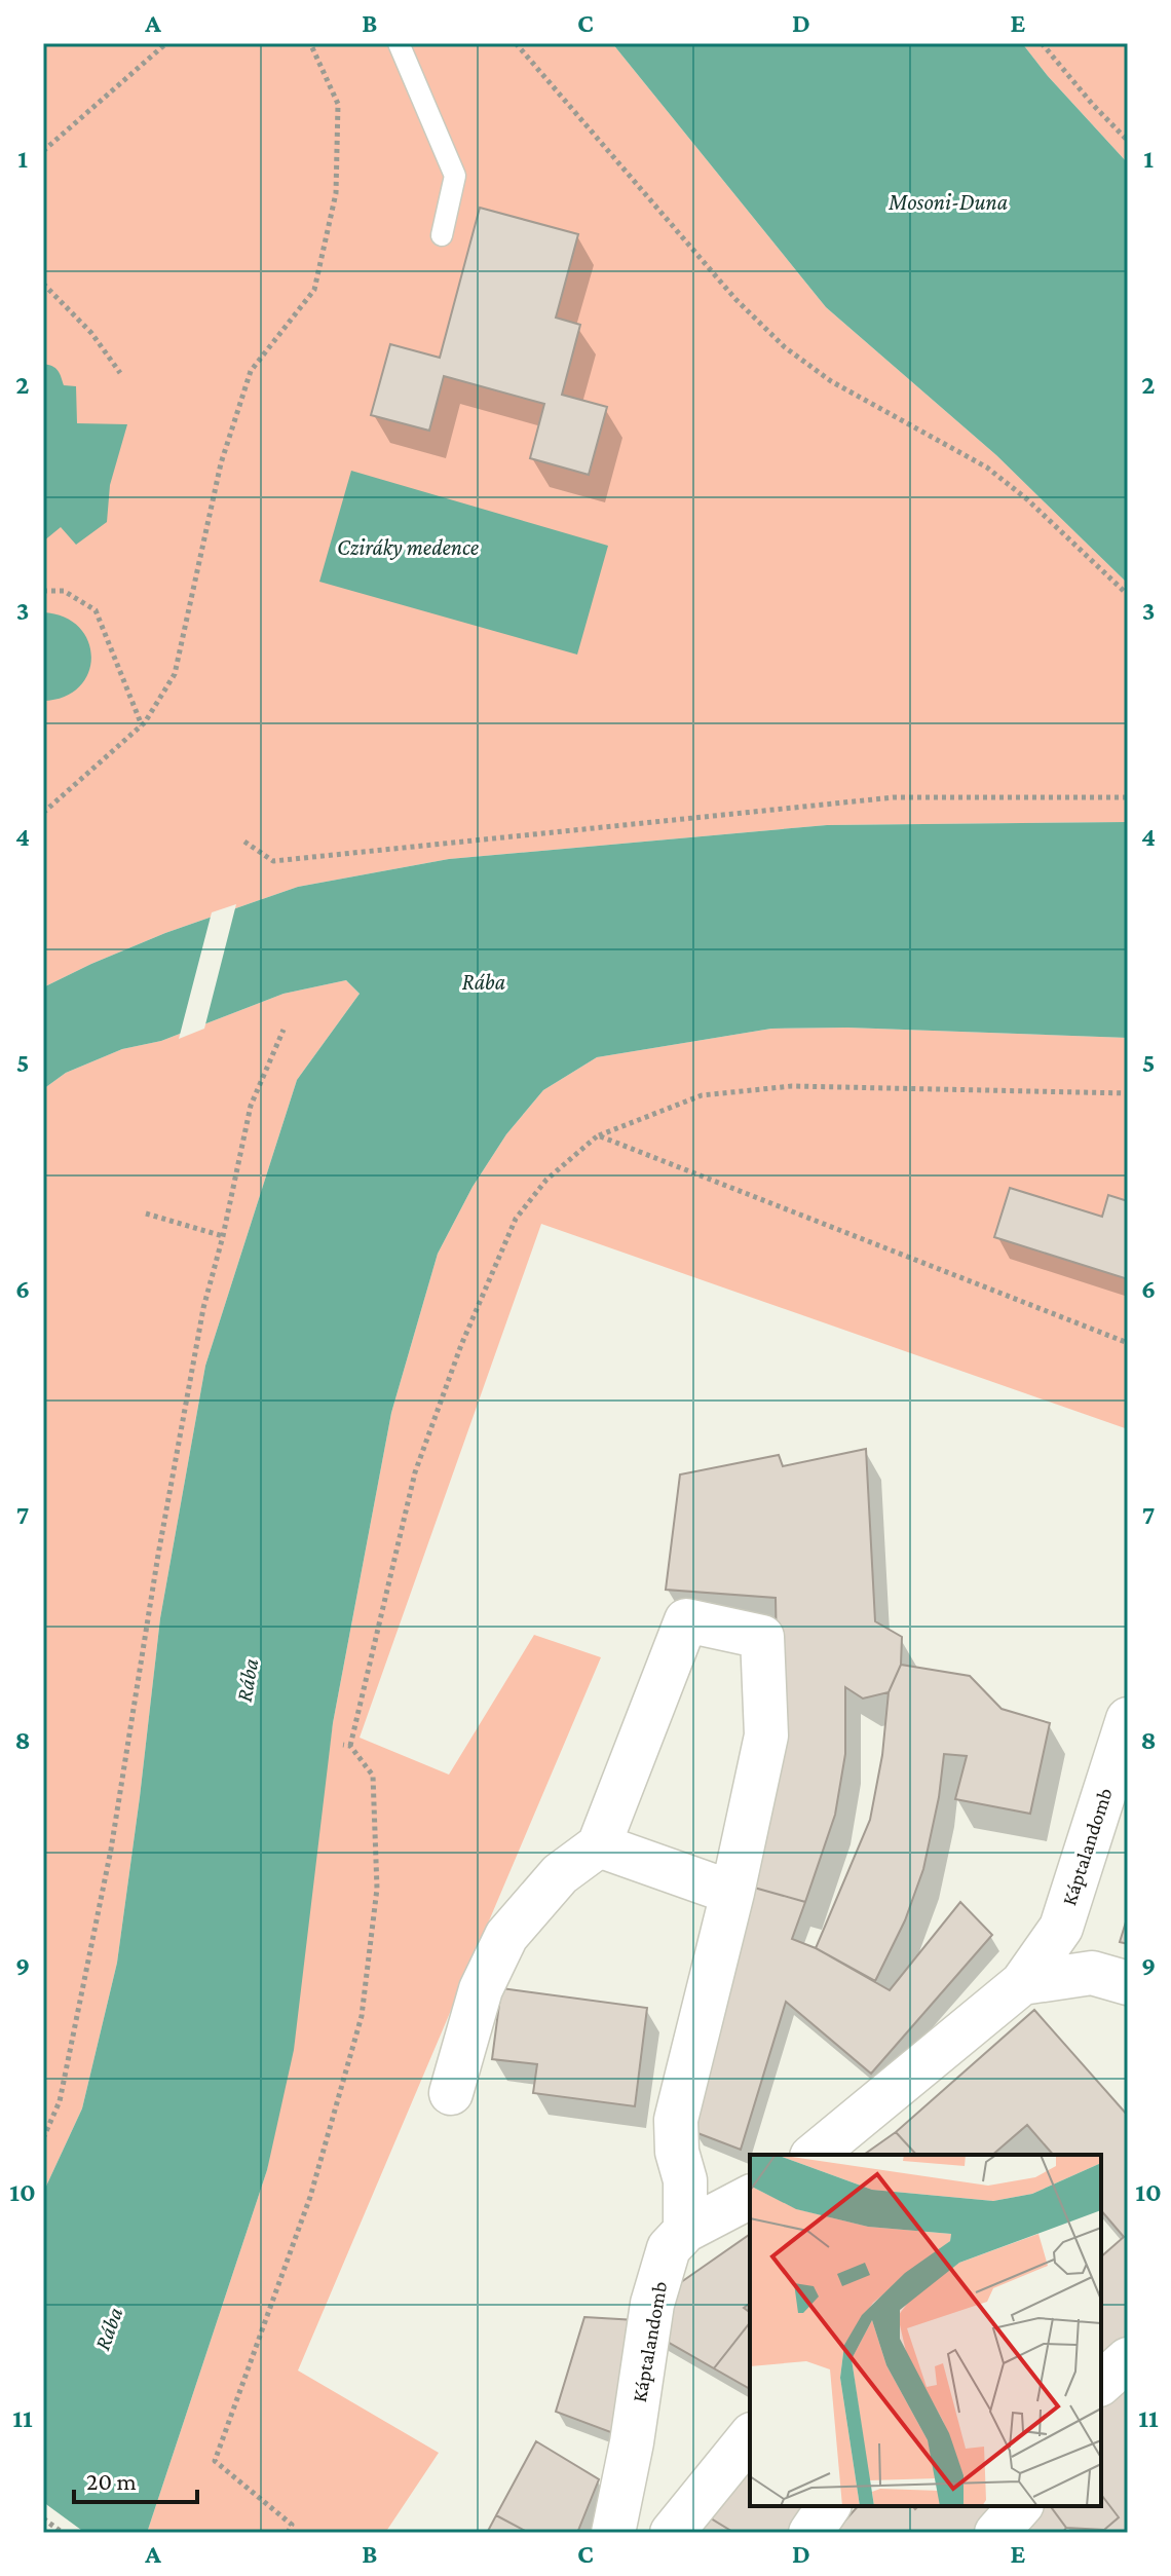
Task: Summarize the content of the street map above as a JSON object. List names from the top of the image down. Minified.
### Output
{"streets":{"street":["Káptalandomb"]},"water":["Mosoni-Duna","Cziráky medence","Rába"],"scale_bar":"20 m","grid":{"columns":["A","B","C","D","E"],"rows":["1","2","3","4","5","6","7","8","9","10","11"]}}
